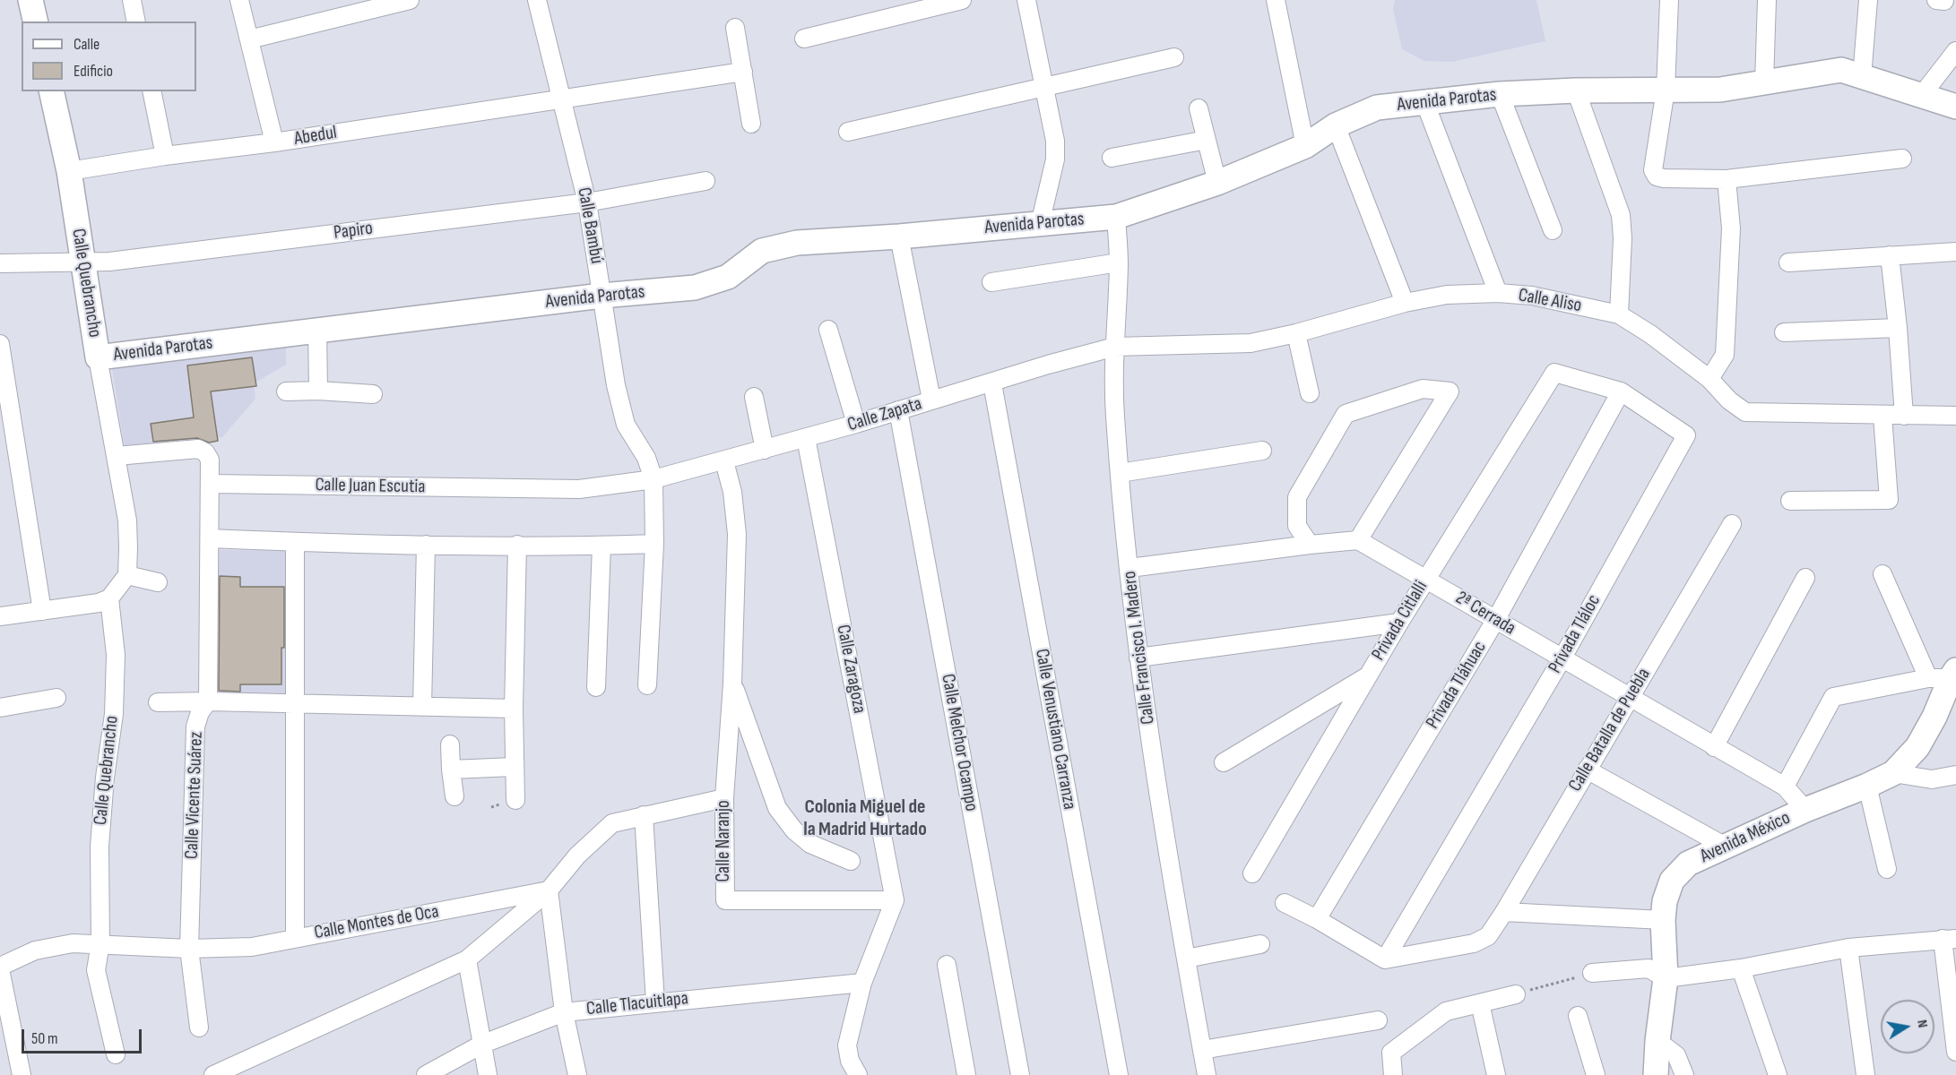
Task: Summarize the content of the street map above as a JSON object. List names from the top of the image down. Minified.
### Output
{"streets":{"street":["Avenida Parotas","Abedul","Calle Bambú","Papiro","Calle Quebrancho","Calle Aliso","Calle Zapata","Calle Juan Escutia","2ª Cerrada","Privada Citlalli","Privada Tláloc","Calle Francisco I. Madero","Calle Zaragoza","Privada Tláhuac","Calle Venustiano Carranza","Calle Batalla de Puebla","Calle Melchor Ocampo","Calle Vicente Suárez","Avenida México","Calle Naranjo","Calle Montes de Oca","Calle Tlacuitlapa"]},"crossings":[["Avenida Parotas","Calle Bambú"],["Avenida Parotas","Calle Quebrancho"],["Avenida Parotas","Calle Francisco I. Madero"],["Abedul","Calle Bambú"],["Abedul","Calle Quebrancho"],["Calle Bambú","Papiro"],["Calle Bambú","Calle Zapata"],["Calle Bambú","Calle Juan Escutia"],["Papiro","Calle Quebrancho"],["Calle Quebrancho","Calle Montes de Oca"],["Calle Aliso","Calle Zapata"],["Calle Aliso","Calle Francisco I. Madero"],["Calle Zapata","Calle Juan Escutia"],["Calle Zapata","Calle Francisco I. Madero"],["Calle Zapata","Calle Zaragoza"],["Calle Zapata","Calle Venustiano Carranza"],["Calle Zapata","Calle Melchor Ocampo"],["Calle Zapata","Calle Naranjo"],["Calle Juan Escutia","Calle Vicente Suárez"],["2ª Cerrada","Privada Citlalli"],["2ª Cerrada","Privada Tláloc"],["2ª Cerrada","Privada Tláhuac"],["2ª Cerrada","Calle Batalla de Puebla"],["2ª Cerrada","Avenida México"],["Privada Citlalli","Privada Tláloc"],["Privada Tláloc","Privada Tláhuac"],["Privada Tláloc","Calle Batalla de Puebla"],["Calle Zaragoza","Calle Naranjo"],["Calle Vicente Suárez","Calle Montes de Oca"]],"districts":["Colonia Miguel de la Madrid Hurtado"],"legend":["Calle","Edificio"],"scale_bar":"50 m","north":"right"}
